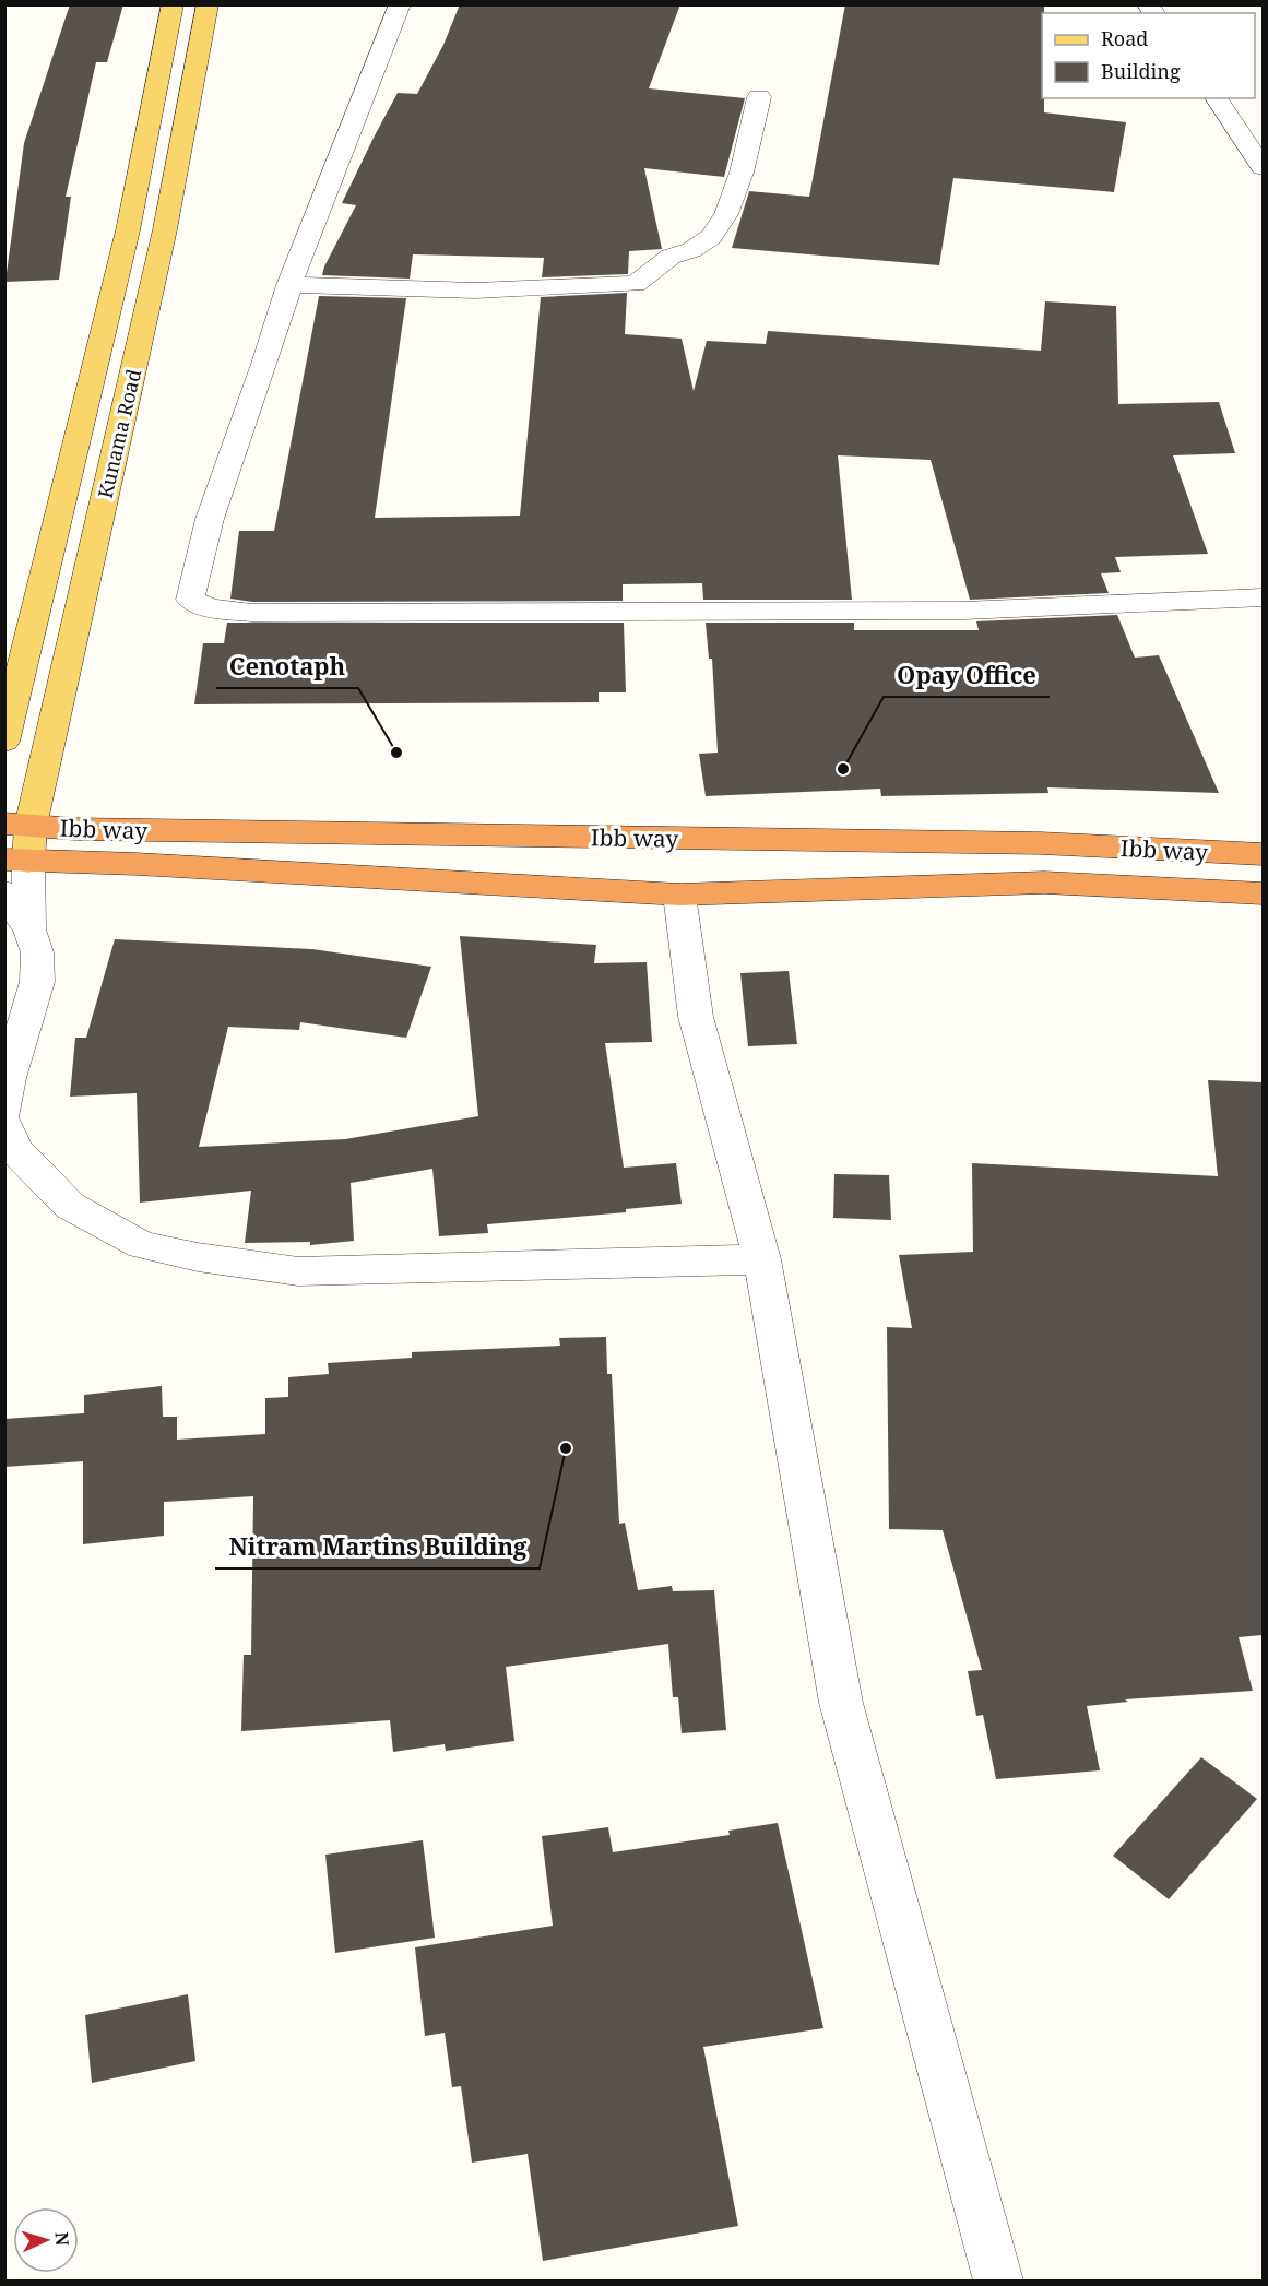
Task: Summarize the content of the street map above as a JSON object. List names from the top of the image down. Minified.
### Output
{"streets":{"highway":["Ibb way"],"main road":["Kunama Road"]},"crossings":[["Kunama Road","Ibb way"]],"places":["Cenotaph","Opay Office","Nitram Martins Building"],"legend":["Road","Building"],"north":"right"}
